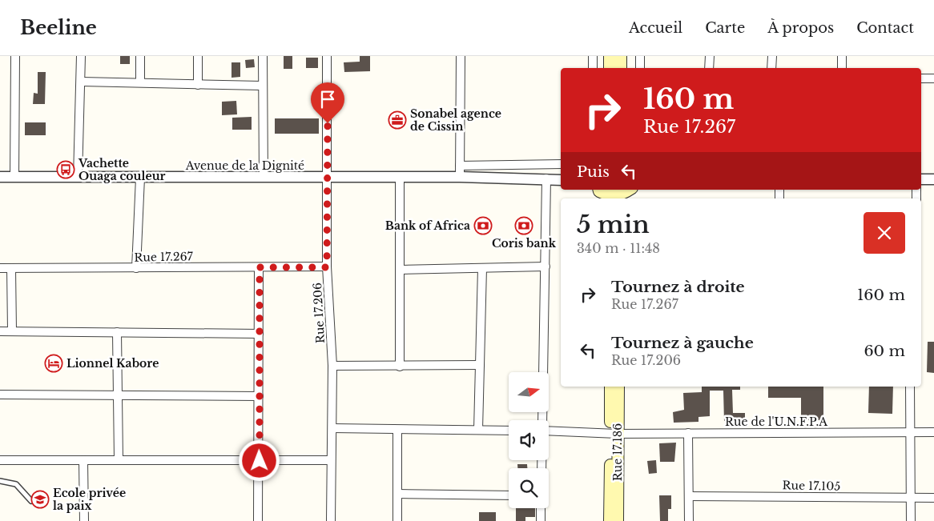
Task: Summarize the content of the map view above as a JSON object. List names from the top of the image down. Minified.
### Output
{"streets":{"main road":["Rue 17.186"],"street":["Avenue de la Dignité","Rue 17.267","Rue 17.206","Rue de l'U.N.F.P.A","Rue 17.105"]},"crossings":[["Avenue de la Dignité","Rue 17.206"],["Rue 17.267","Rue 17.206"],["Rue de l'U.N.F.P.A","Rue 17.186"]],"places":{"office":["Sonabel agence de Cissin"],"bus stop":["Vachette Ouaga couleur"],"bank":["Bank of Africa","Coris bank"],"hotel":["Lionnel Kabore"],"school or university":["Ecole privée la paix"]},"north":"right","page":{"header":"Beeline","nav":["Accueil","Carte","À propos","Contact"],"turn":["160 m","Rue 17.267"],"then":"Puis","heading":["5 min","340 m · 11:48"],"list":[{"name":"Tournez à droite","note":"Rue 17.267","value":"160 m"},{"name":"Tournez à gauche","note":"Rue 17.206","value":"60 m"}]}}
